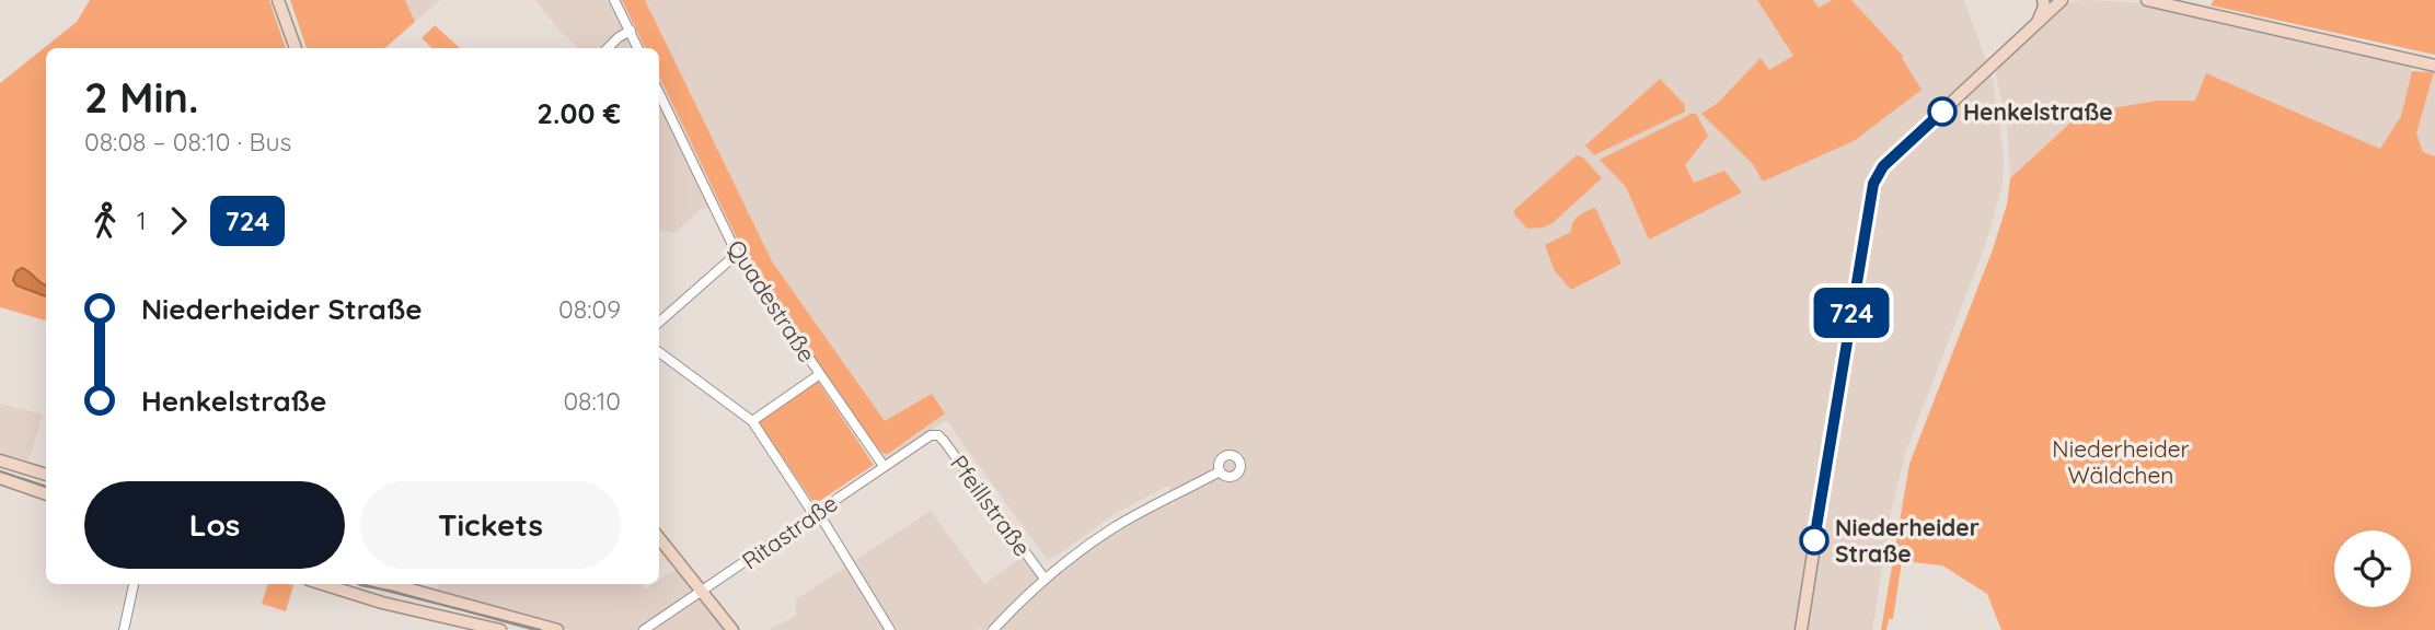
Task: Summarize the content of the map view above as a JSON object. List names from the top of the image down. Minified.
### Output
{"streets":{"street":["Quadestraße","Pfeillstraße","Ritastraße"]},"crossings":[["Quadestraße","Ritastraße"],["Pfeillstraße","Ritastraße"]],"parks":["Niederheider Wäldchen"],"places":["Henkelstraße","Niederheider Straße"],"lines":["bus line 724"],"page":{"on_map":"724","heading":["2 Min.","08:08 – 08:10 · Bus","2.00 €"],"legs":["1","724"],"list":[{"name":"Niederheider Straße","value":"08:09"},{"name":"Henkelstraße","value":"08:10"}],"buttons":["Los","Tickets"]}}
